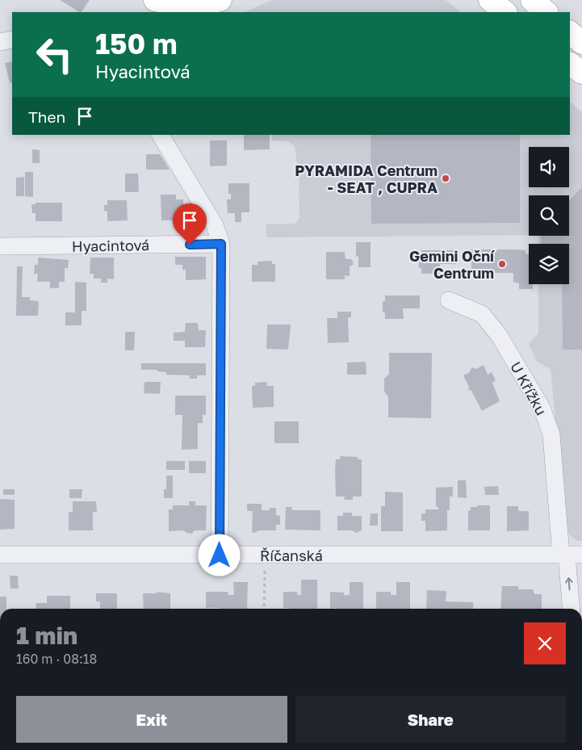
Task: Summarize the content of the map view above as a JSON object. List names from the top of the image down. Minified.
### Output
{"streets":{"street":["Hyacintová","U Křížku","Říčanská"]},"crossings":[["U Křížku","Říčanská"]],"places":["PYRAMIDA Centrum - SEAT , CUPRA","Gemini Oční Centrum"],"page":{"turn":["150 m","Hyacintová"],"then":"Then","heading":["1 min","160 m · 08:18"],"buttons":["Exit","Share"]}}
